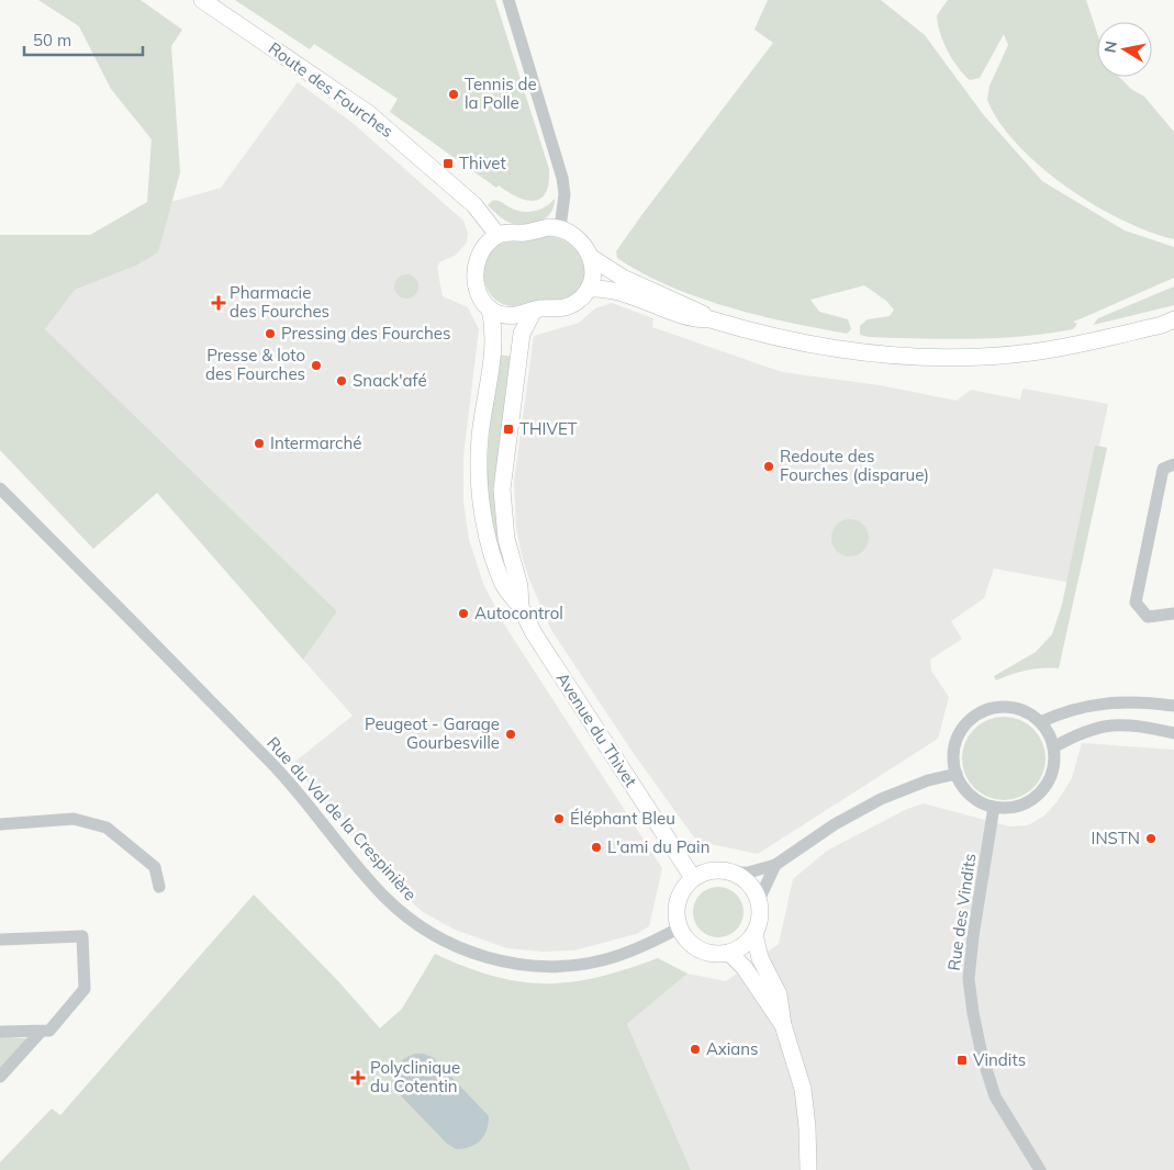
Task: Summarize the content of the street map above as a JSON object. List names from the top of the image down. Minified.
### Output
{"streets":{"main road":["Route des Fourches","Avenue du Thivet"],"street":["Rue du Val de la Crespinière","Rue des Vindits"]},"crossings":[["Route des Fourches","Avenue du Thivet"],["Avenue du Thivet","Rue du Val de la Crespinière"]],"places":{"other":["Tennis de la Polle","Pressing des Fourches","Presse & loto des Fourches","Snack'afé","Intermarché","Redoute des Fourches (disparue)","Autocontrol","Peugeot - Garage Gourbesville","Éléphant Bleu","INSTN","L'ami du Pain","Axians"],"transit":["Thivet","THIVET","Vindits"],"health":["Pharmacie des Fourches","Polyclinique du Cotentin"]},"scale_bar":"50 m","north":"left"}
